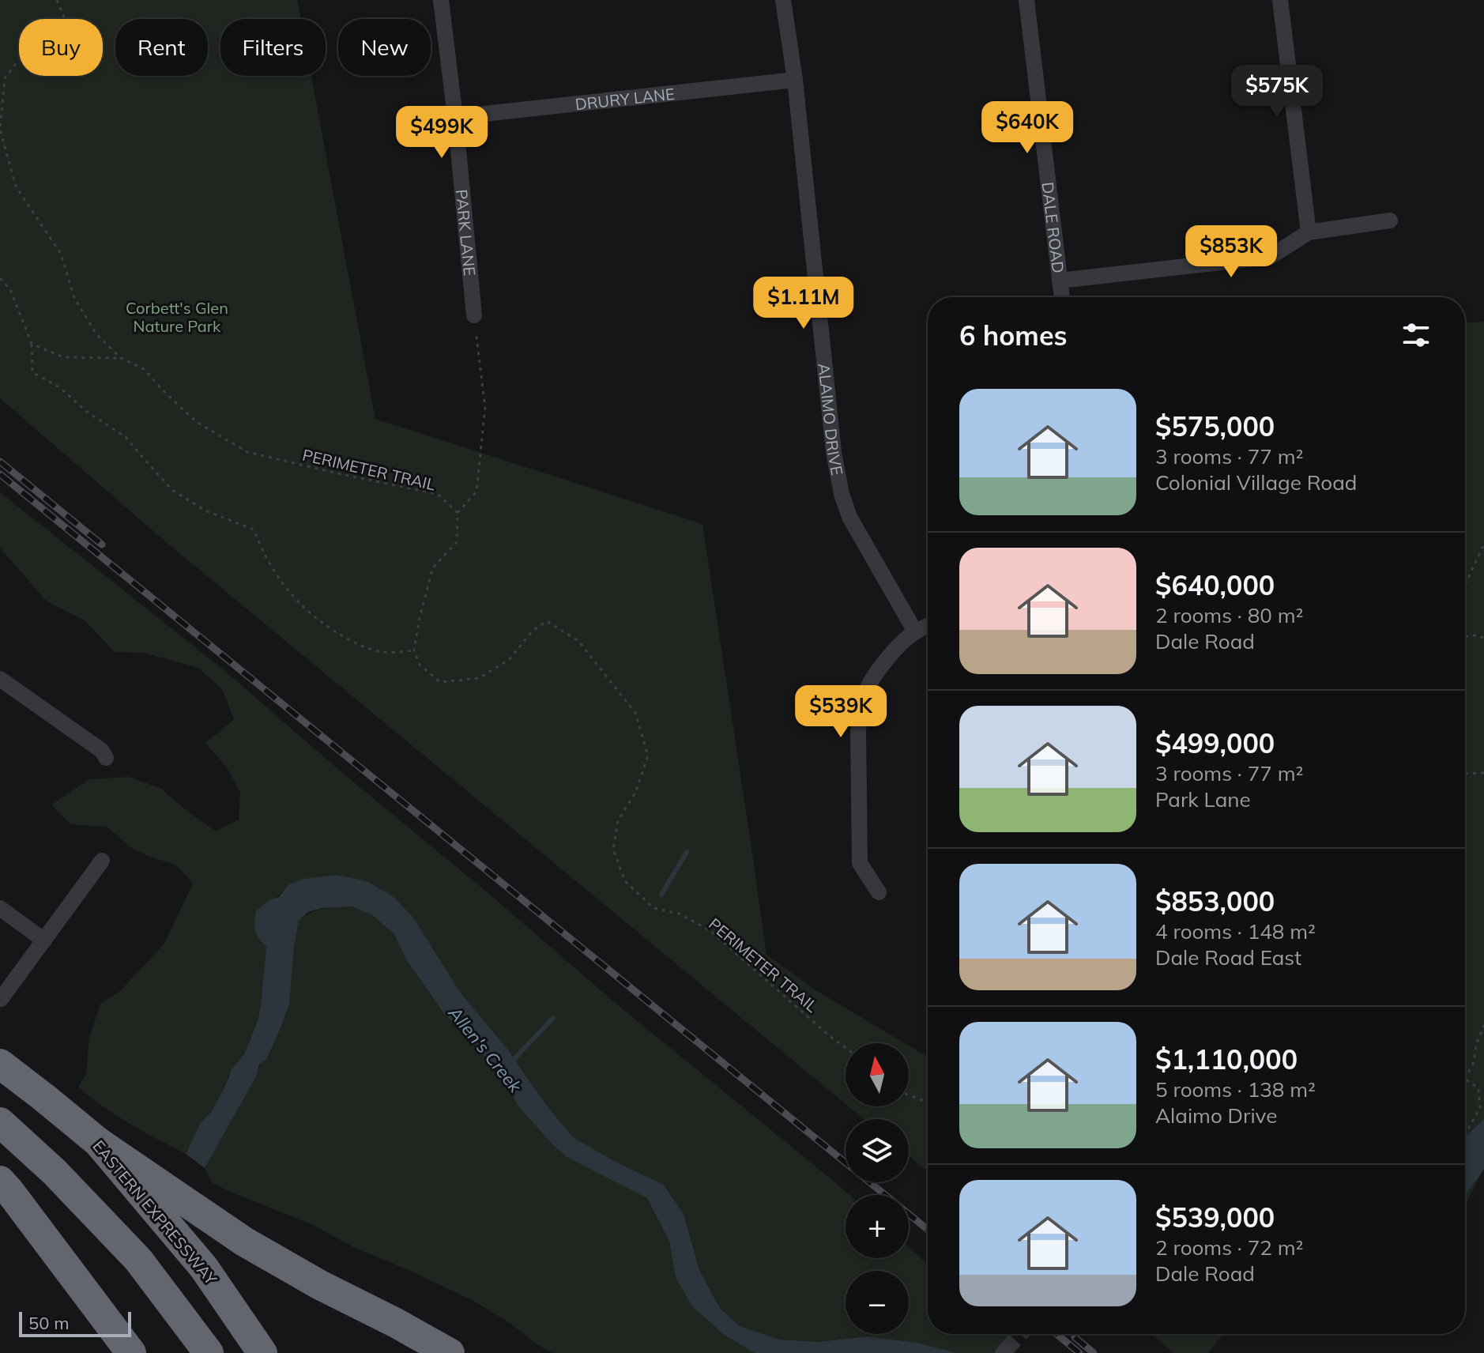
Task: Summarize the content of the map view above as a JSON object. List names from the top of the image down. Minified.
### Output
{"streets":{"highway":["EASTERN EXPRESSWAY"],"street":["DRURY LANE","DALE ROAD","PARK LANE","ALAIMO DRIVE"],"path":["PERIMETER TRAIL"]},"crossings":[["DRURY LANE","PARK LANE"],["DRURY LANE","ALAIMO DRIVE"]],"water":["Allen's Creek"],"parks":["Corbett's Glen Nature Park"],"scale_bar":"50 m","north":"top","page":{"chip":["Buy","Rent","Filters","New"],"price":["$575K","$640K","$499K","$853K","$1.11M","$539K"],"heading":"6 homes","list":[{"name":"$575,000","note":"3 rooms · 77 m² · Colonial Village Road"},{"name":"$640,000","note":"2 rooms · 80 m² · Dale Road"},{"name":"$499,000","note":"3 rooms · 77 m² · Park Lane"},{"name":"$853,000","note":"4 rooms · 148 m² · Dale Road East"},{"name":"$1,110,000","note":"5 rooms · 138 m² · Alaimo Drive"},{"name":"$539,000","note":"2 rooms · 72 m² · Dale Road"}],"map_buttons":["+","−"],"scale":"50 m"}}
